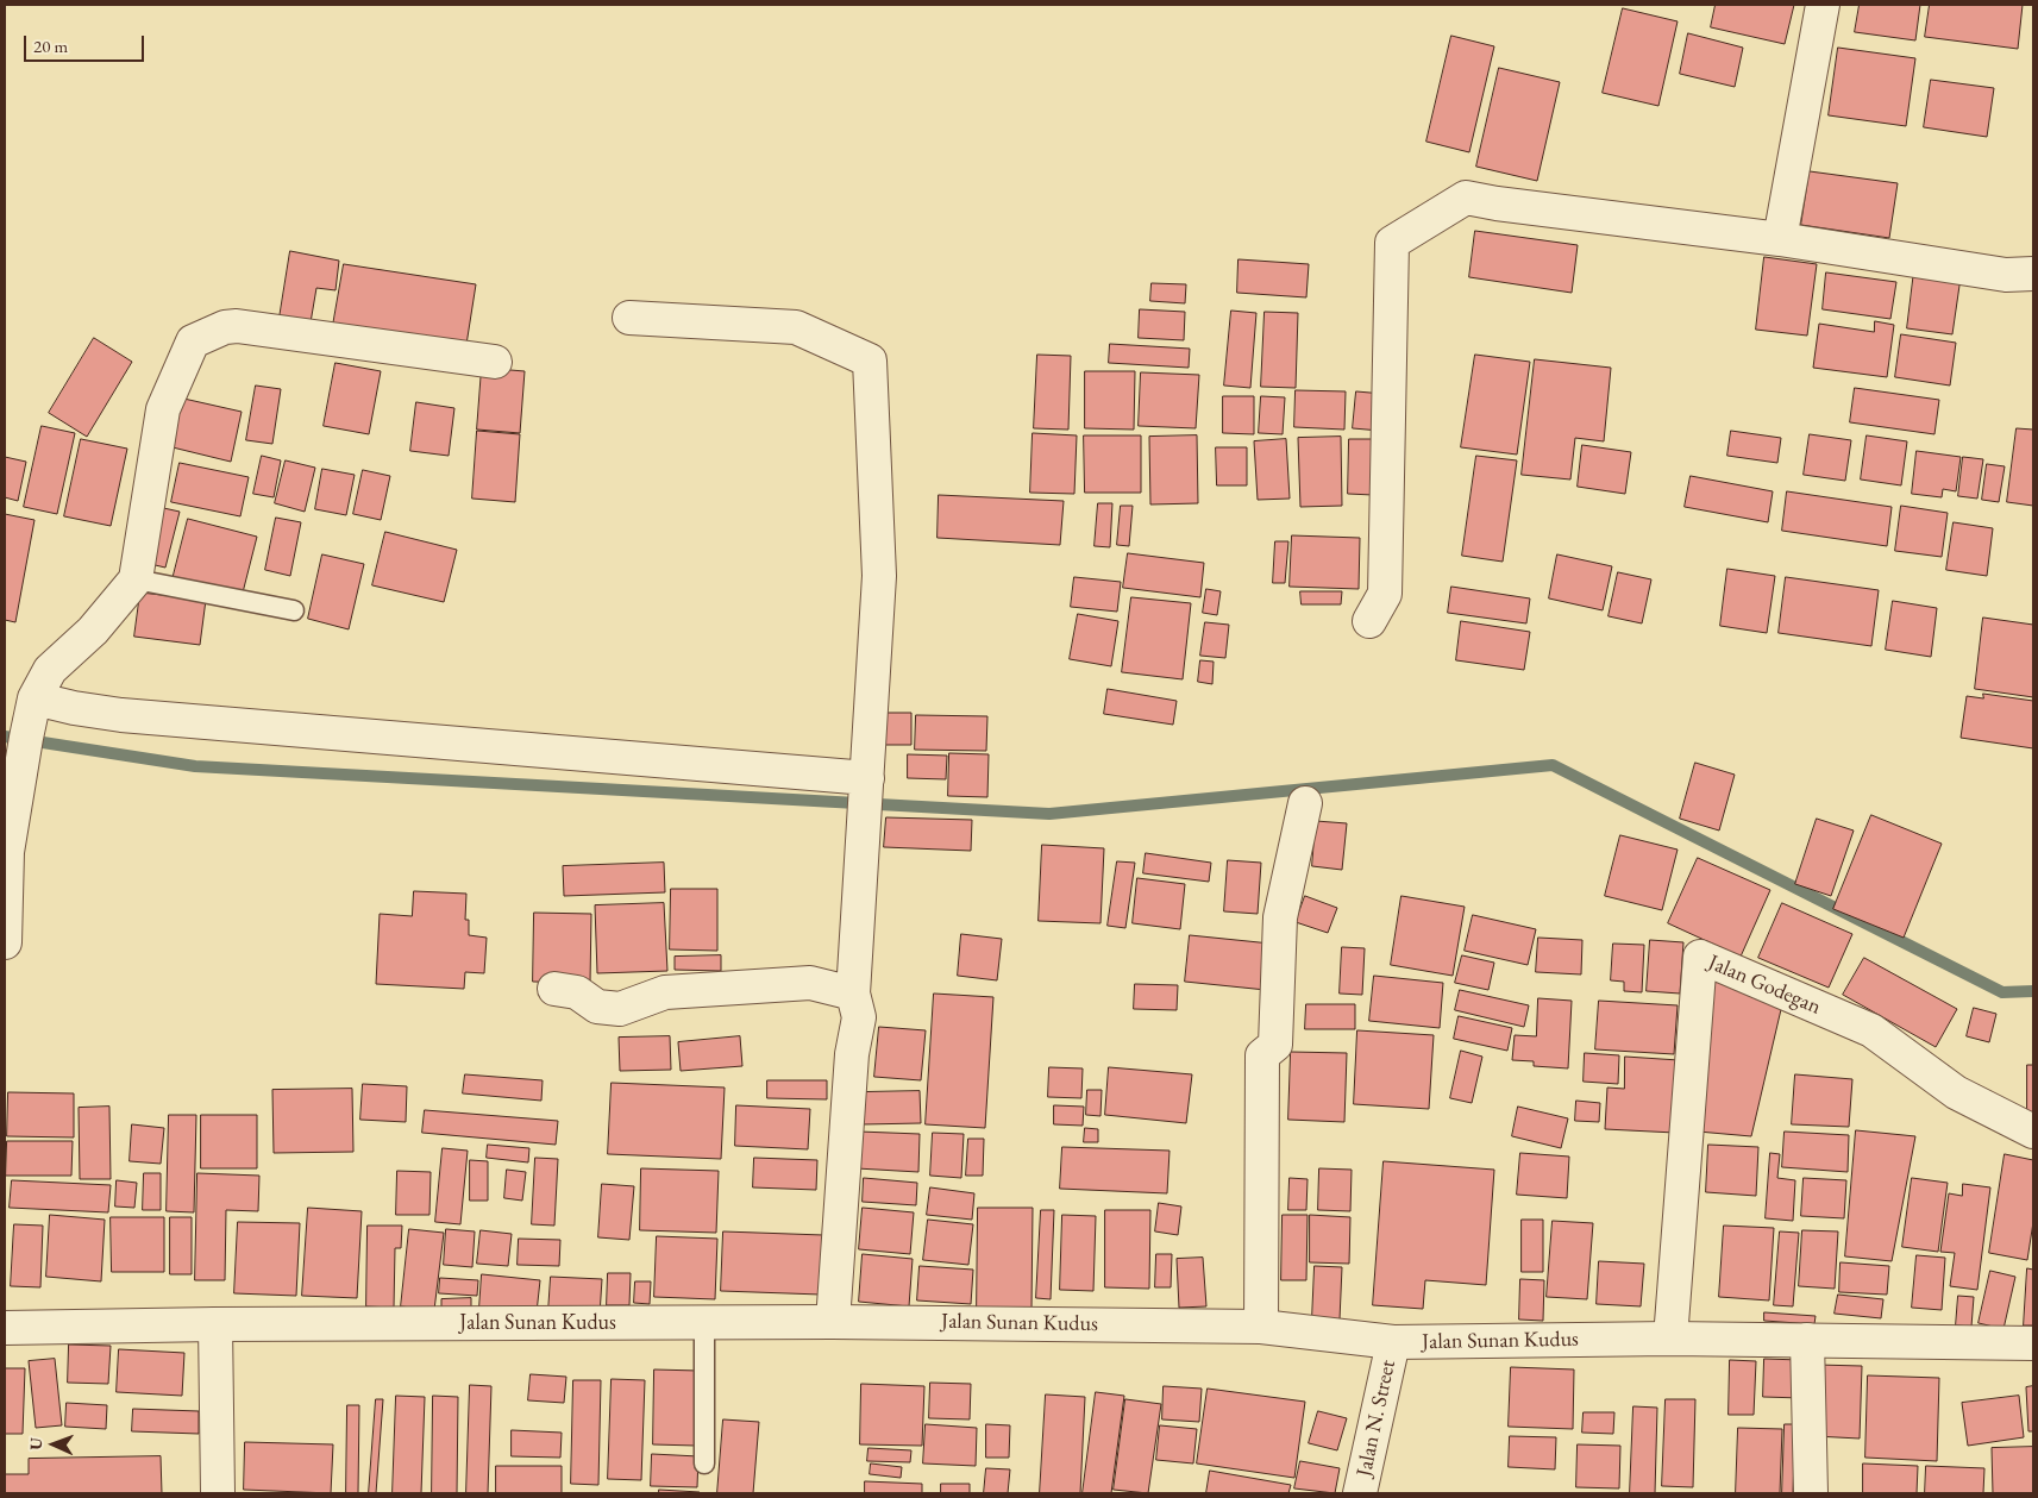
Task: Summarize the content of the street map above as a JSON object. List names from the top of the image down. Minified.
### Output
{"streets":{"street":["Jalan Godegan","Jalan Sunan Kudus","Jalan N. Street"]},"crossings":[["Jalan Godegan","Jalan Sunan Kudus"],["Jalan Sunan Kudus","Jalan N. Street"]],"scale_bar":"20 m","north":"left"}
